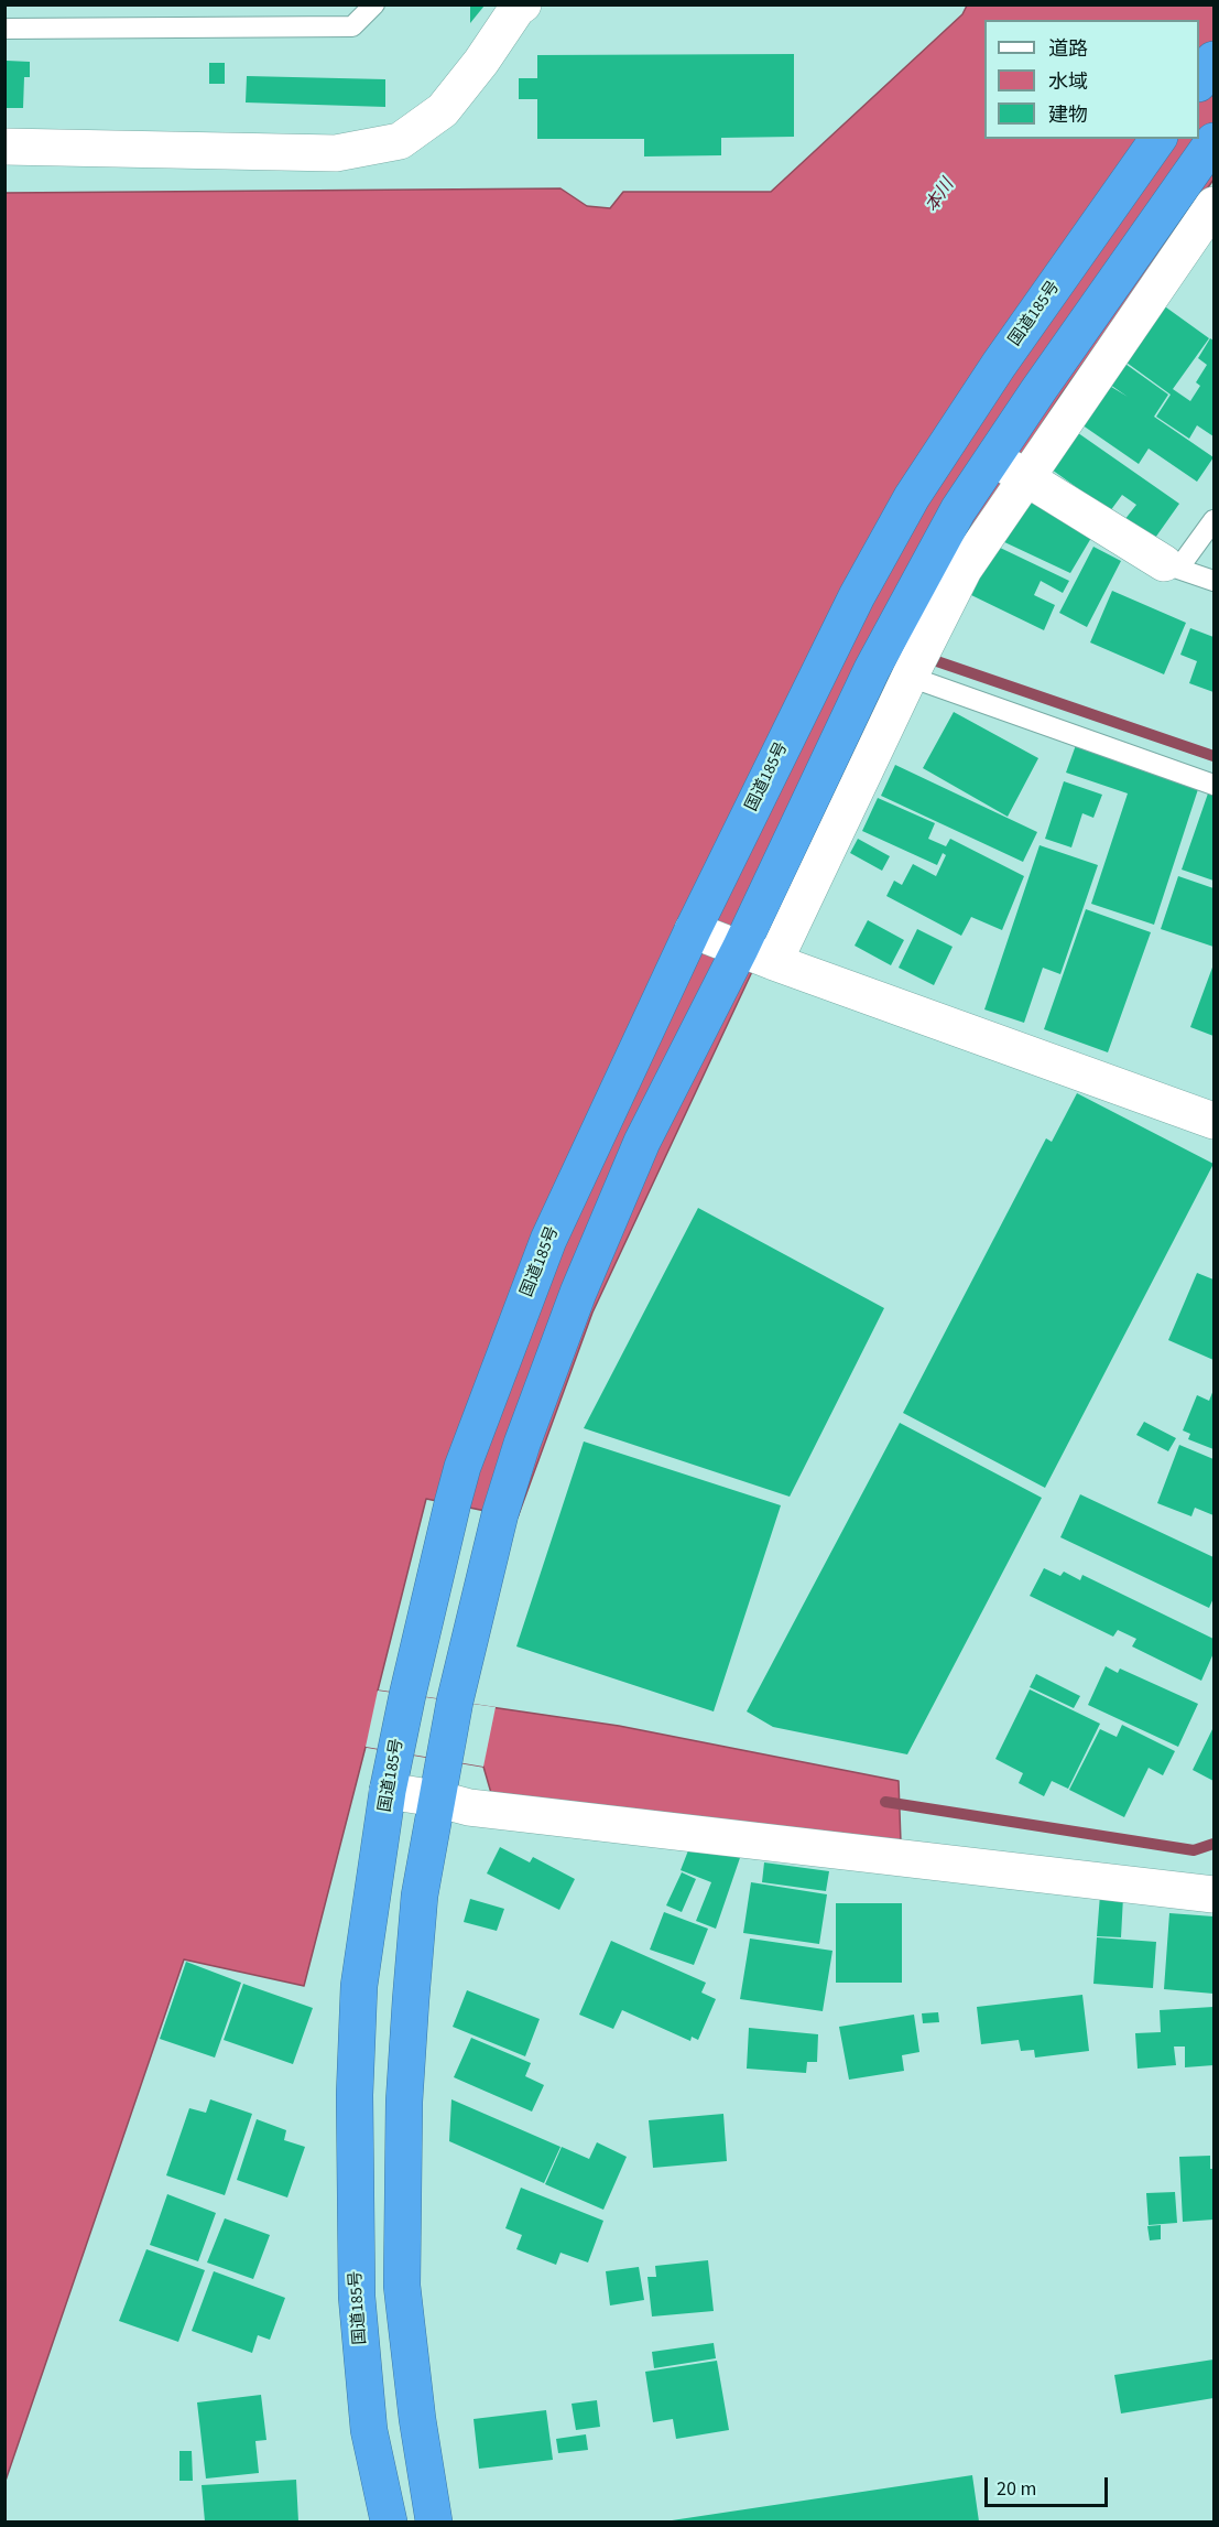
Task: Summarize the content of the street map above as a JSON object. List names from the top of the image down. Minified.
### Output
{"streets":{"highway":["国道185号"]},"water":["本川"],"legend":["道路","水域","建物"],"scale_bar":"20 m"}
